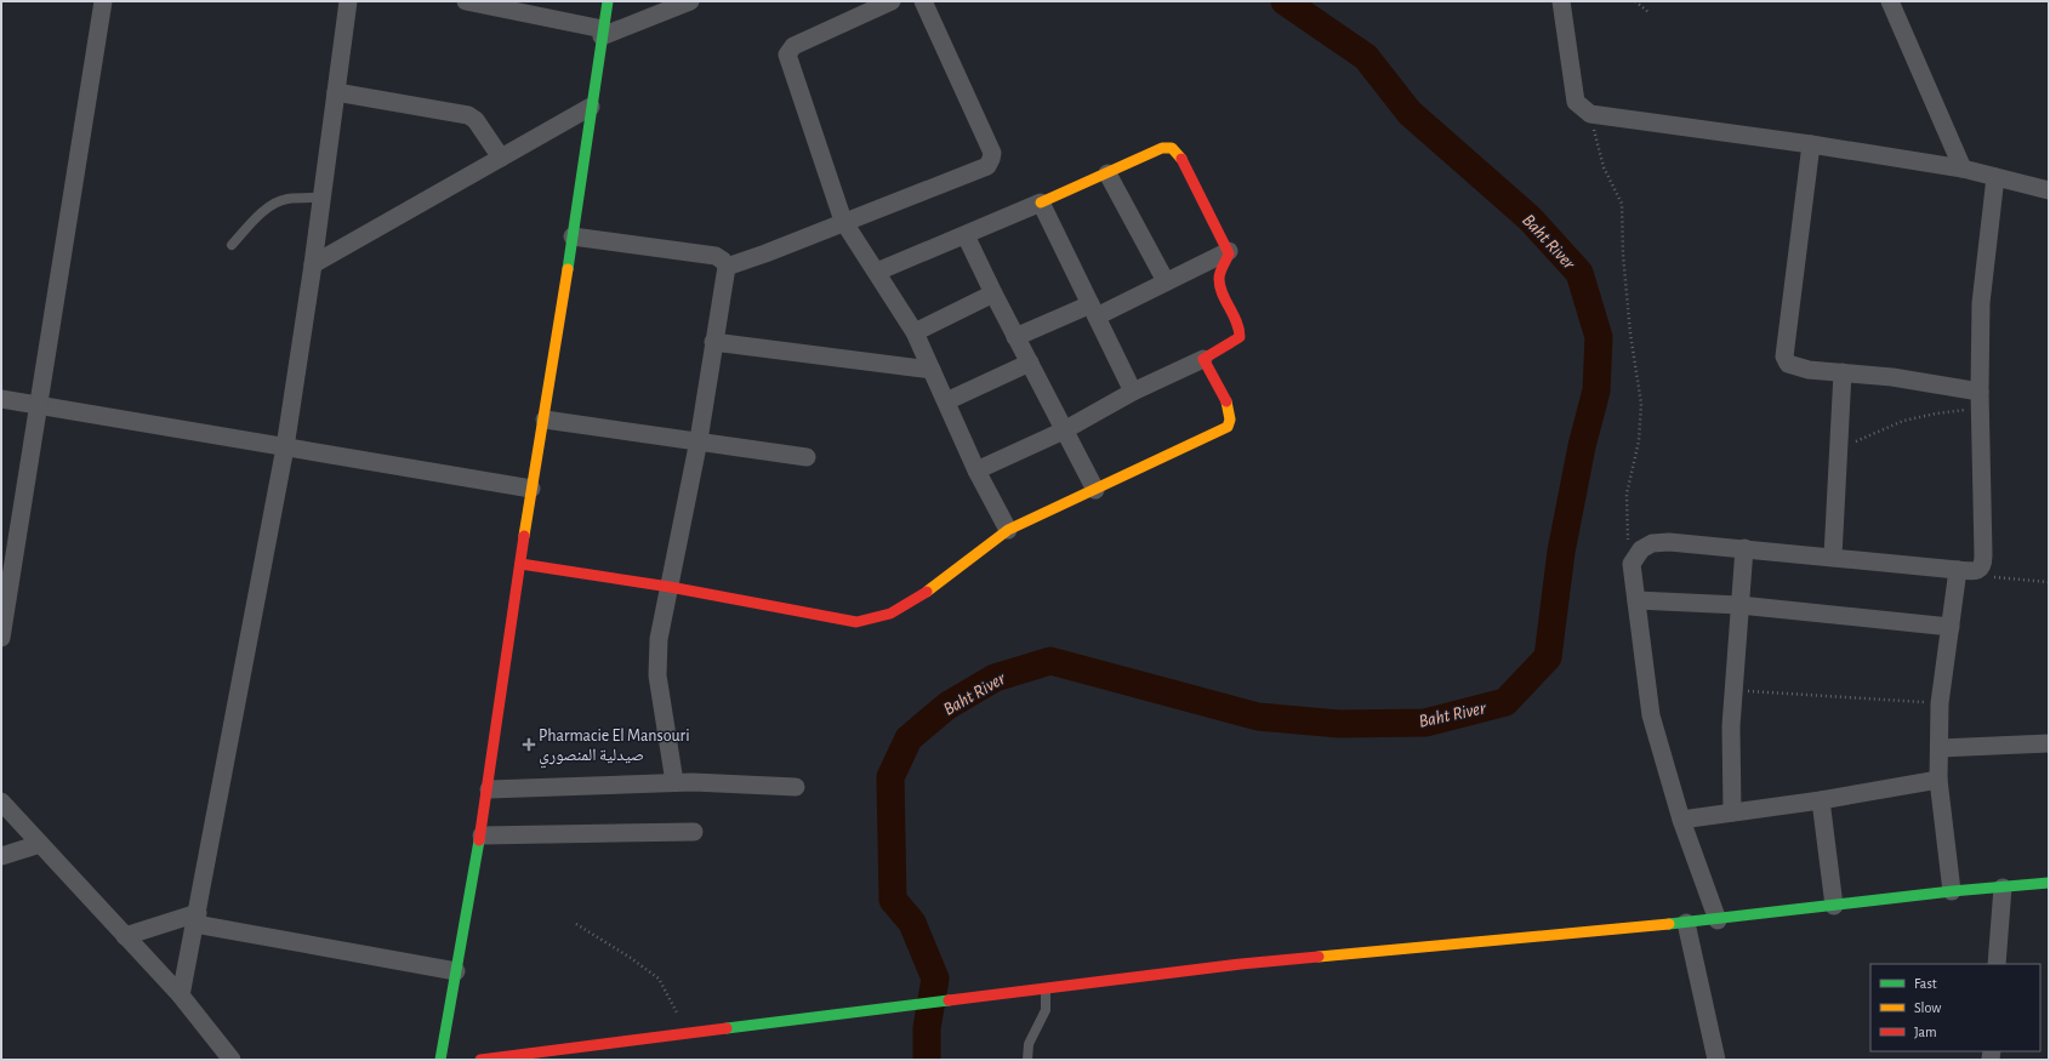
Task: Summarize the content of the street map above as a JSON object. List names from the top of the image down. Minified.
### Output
{"water":["Baht River"],"places":{"health":["Pharmacie El Mansouri صيدلية المنصوري"]},"legend":["Fast","Slow","Jam"]}
